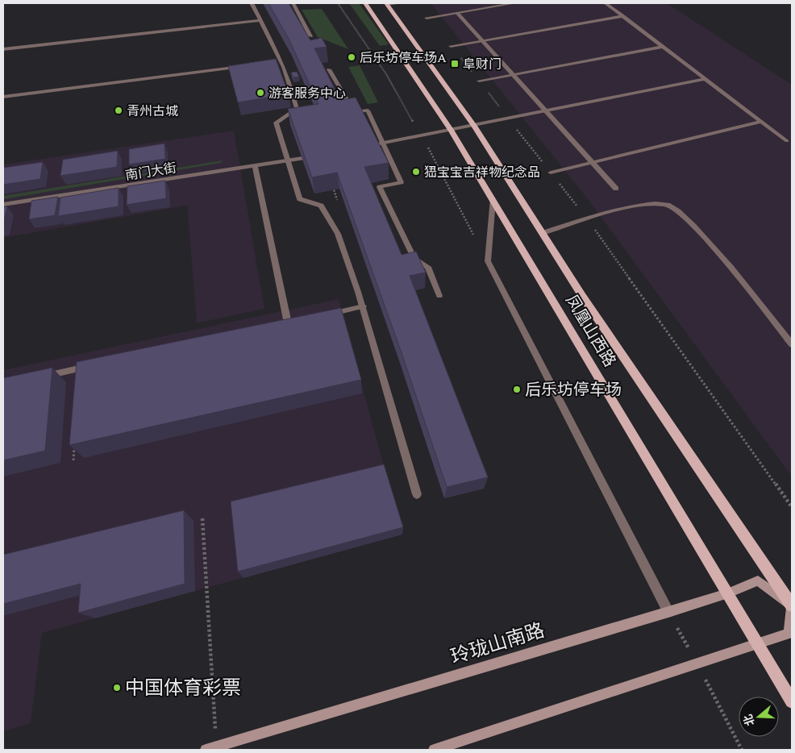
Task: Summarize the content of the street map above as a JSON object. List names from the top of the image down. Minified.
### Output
{"streets":{"main road":["凤凰山西路","玲珑山南路"],"street":["南门大街"]},"crossings":[["凤凰山西路","玲珑山南路"]],"places":{"other":["后乐坊停车场A","游客服务中心","青州古城","峱宝宝吉祥物纪念品","后乐坊停车场","中国体育彩票"],"transit":["阜财门"]},"north":"left"}
